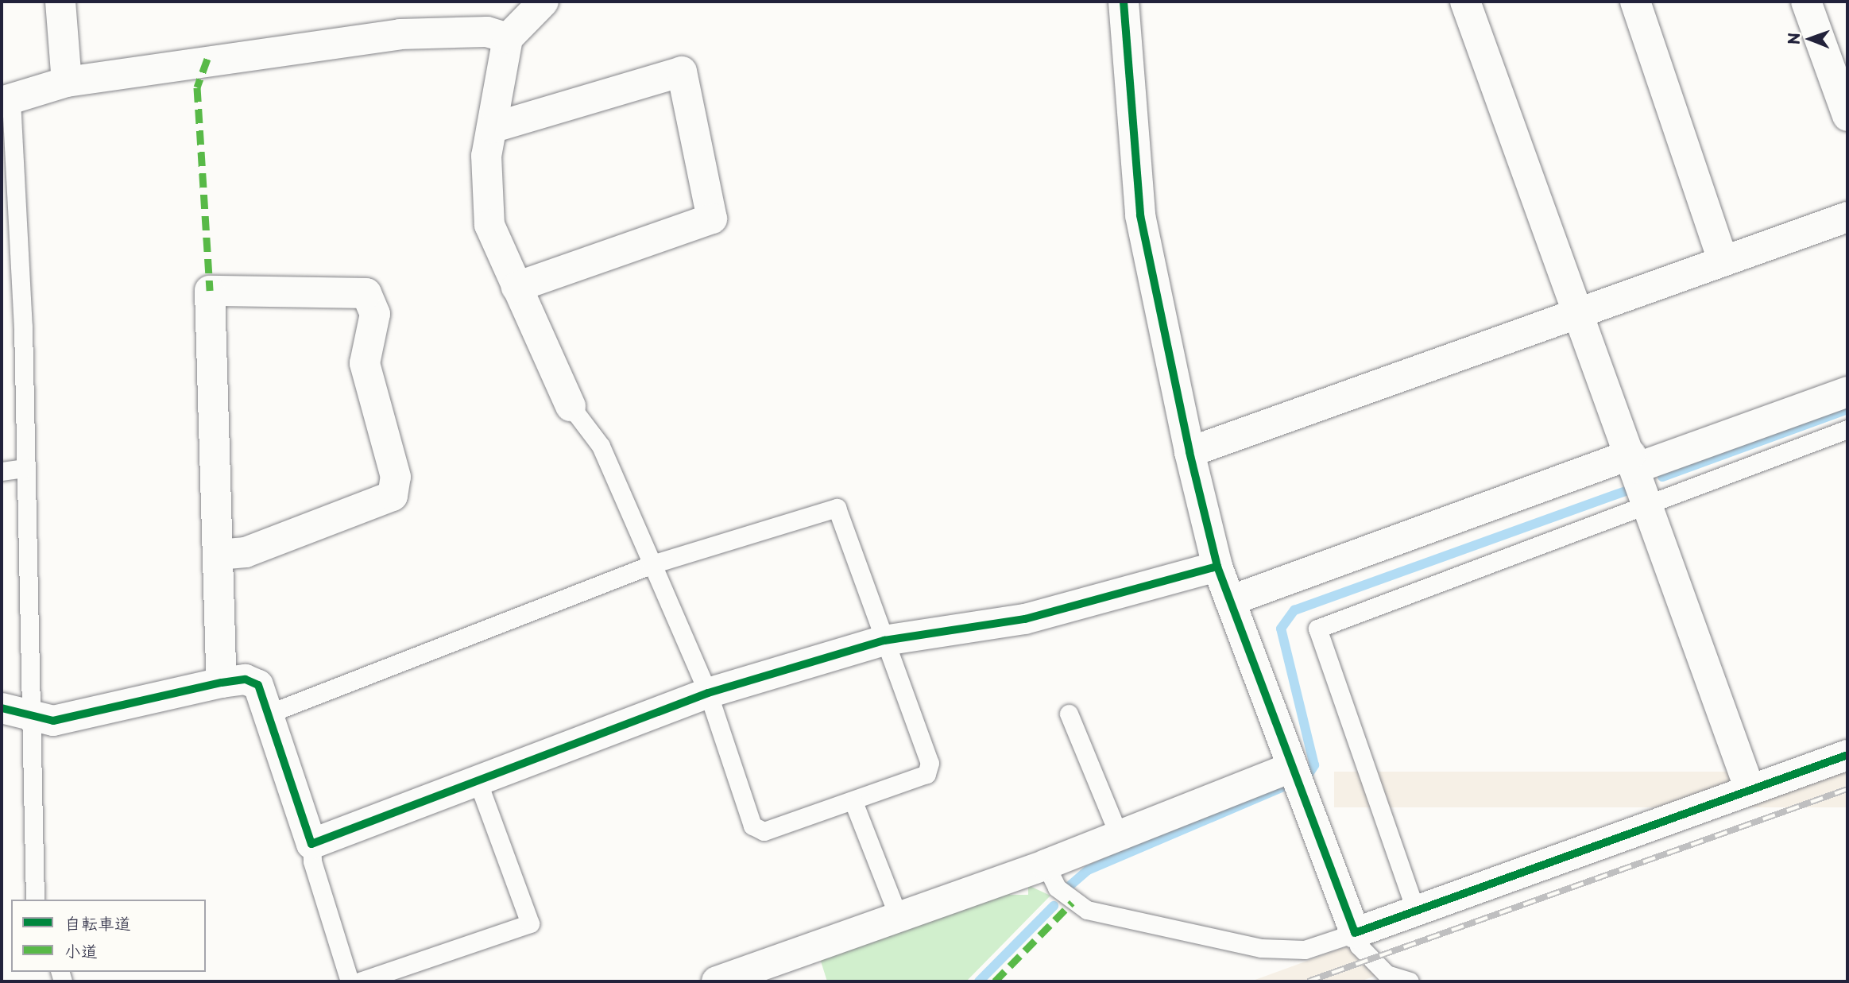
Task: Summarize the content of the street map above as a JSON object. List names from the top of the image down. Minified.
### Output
{"legend":["自転車道","小道"],"north":"left"}
